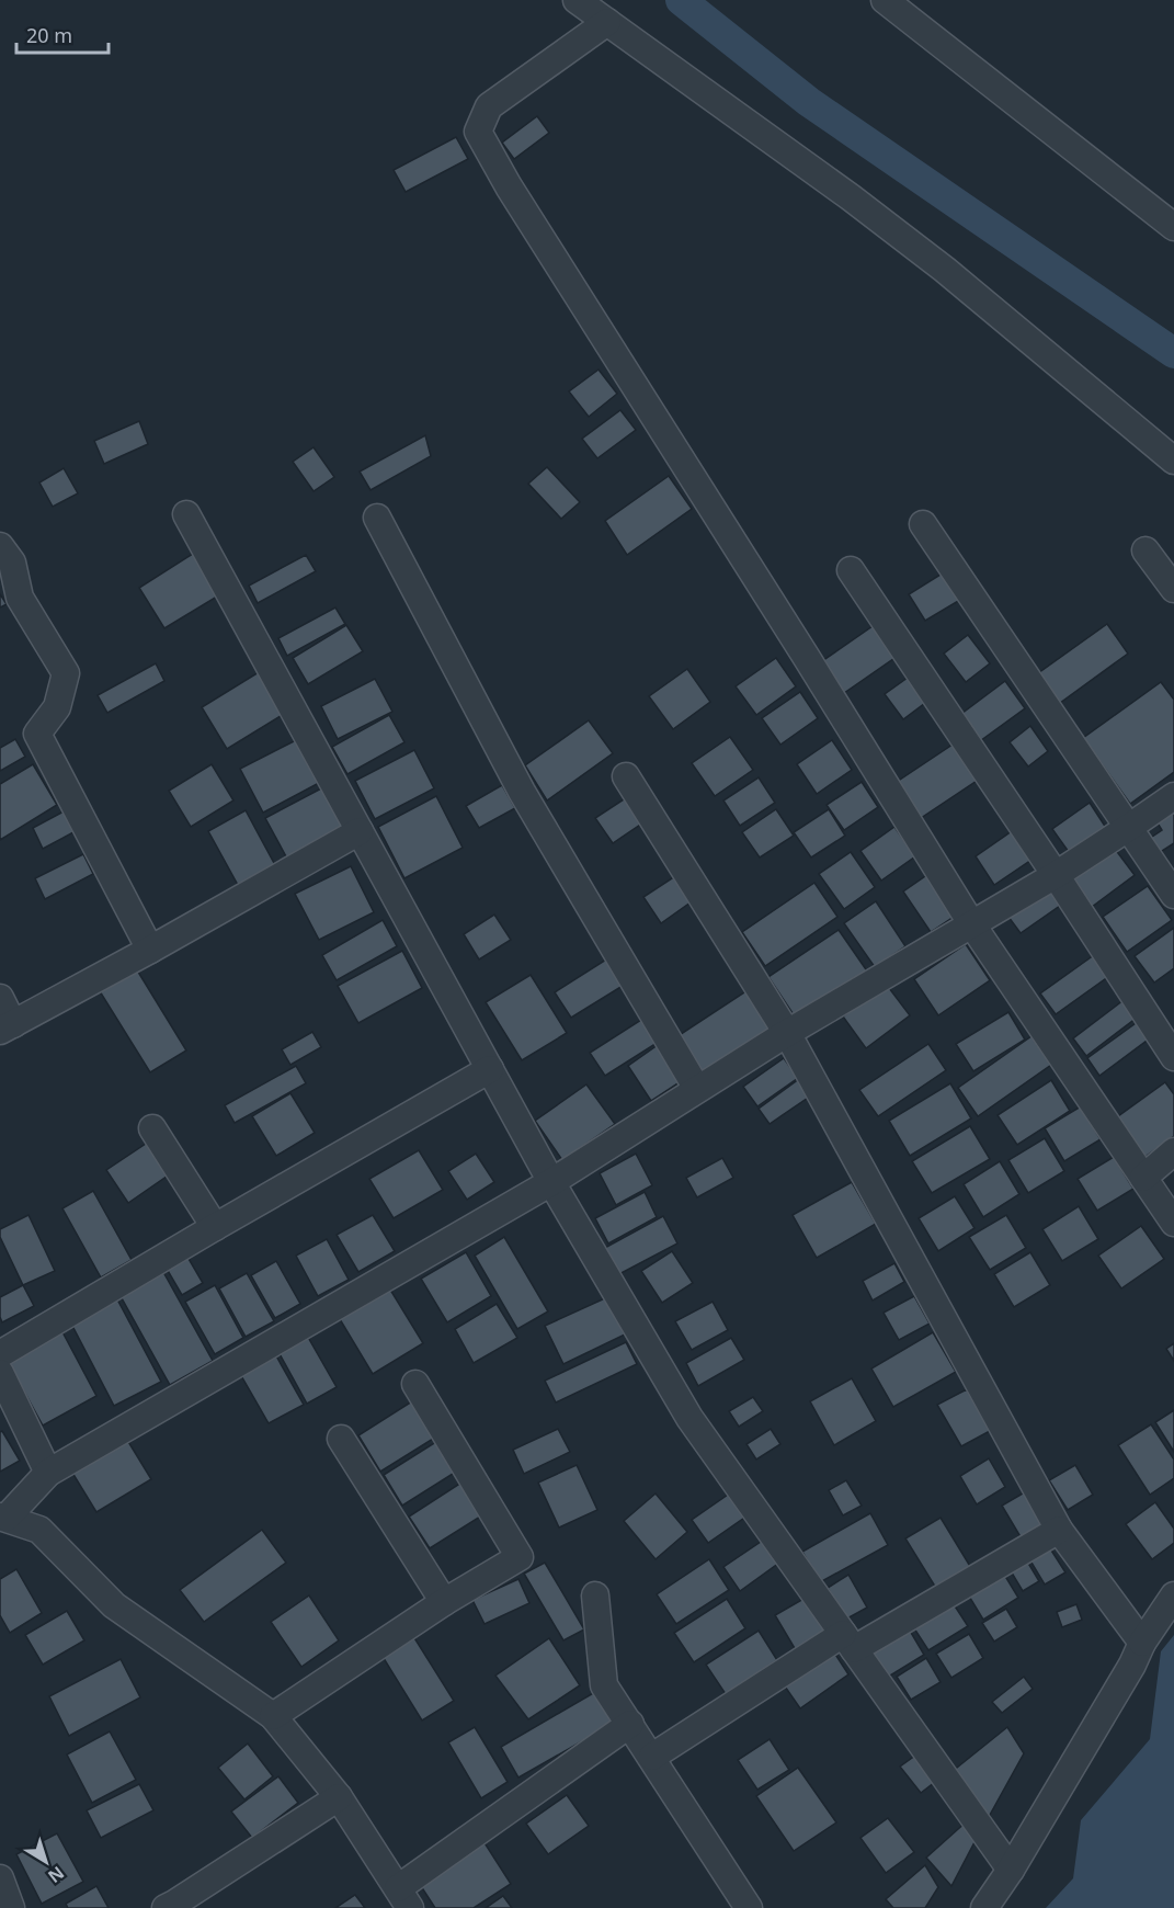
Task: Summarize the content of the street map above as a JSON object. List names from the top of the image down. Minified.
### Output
{"scale_bar":"20 m","north":"bottom right"}
